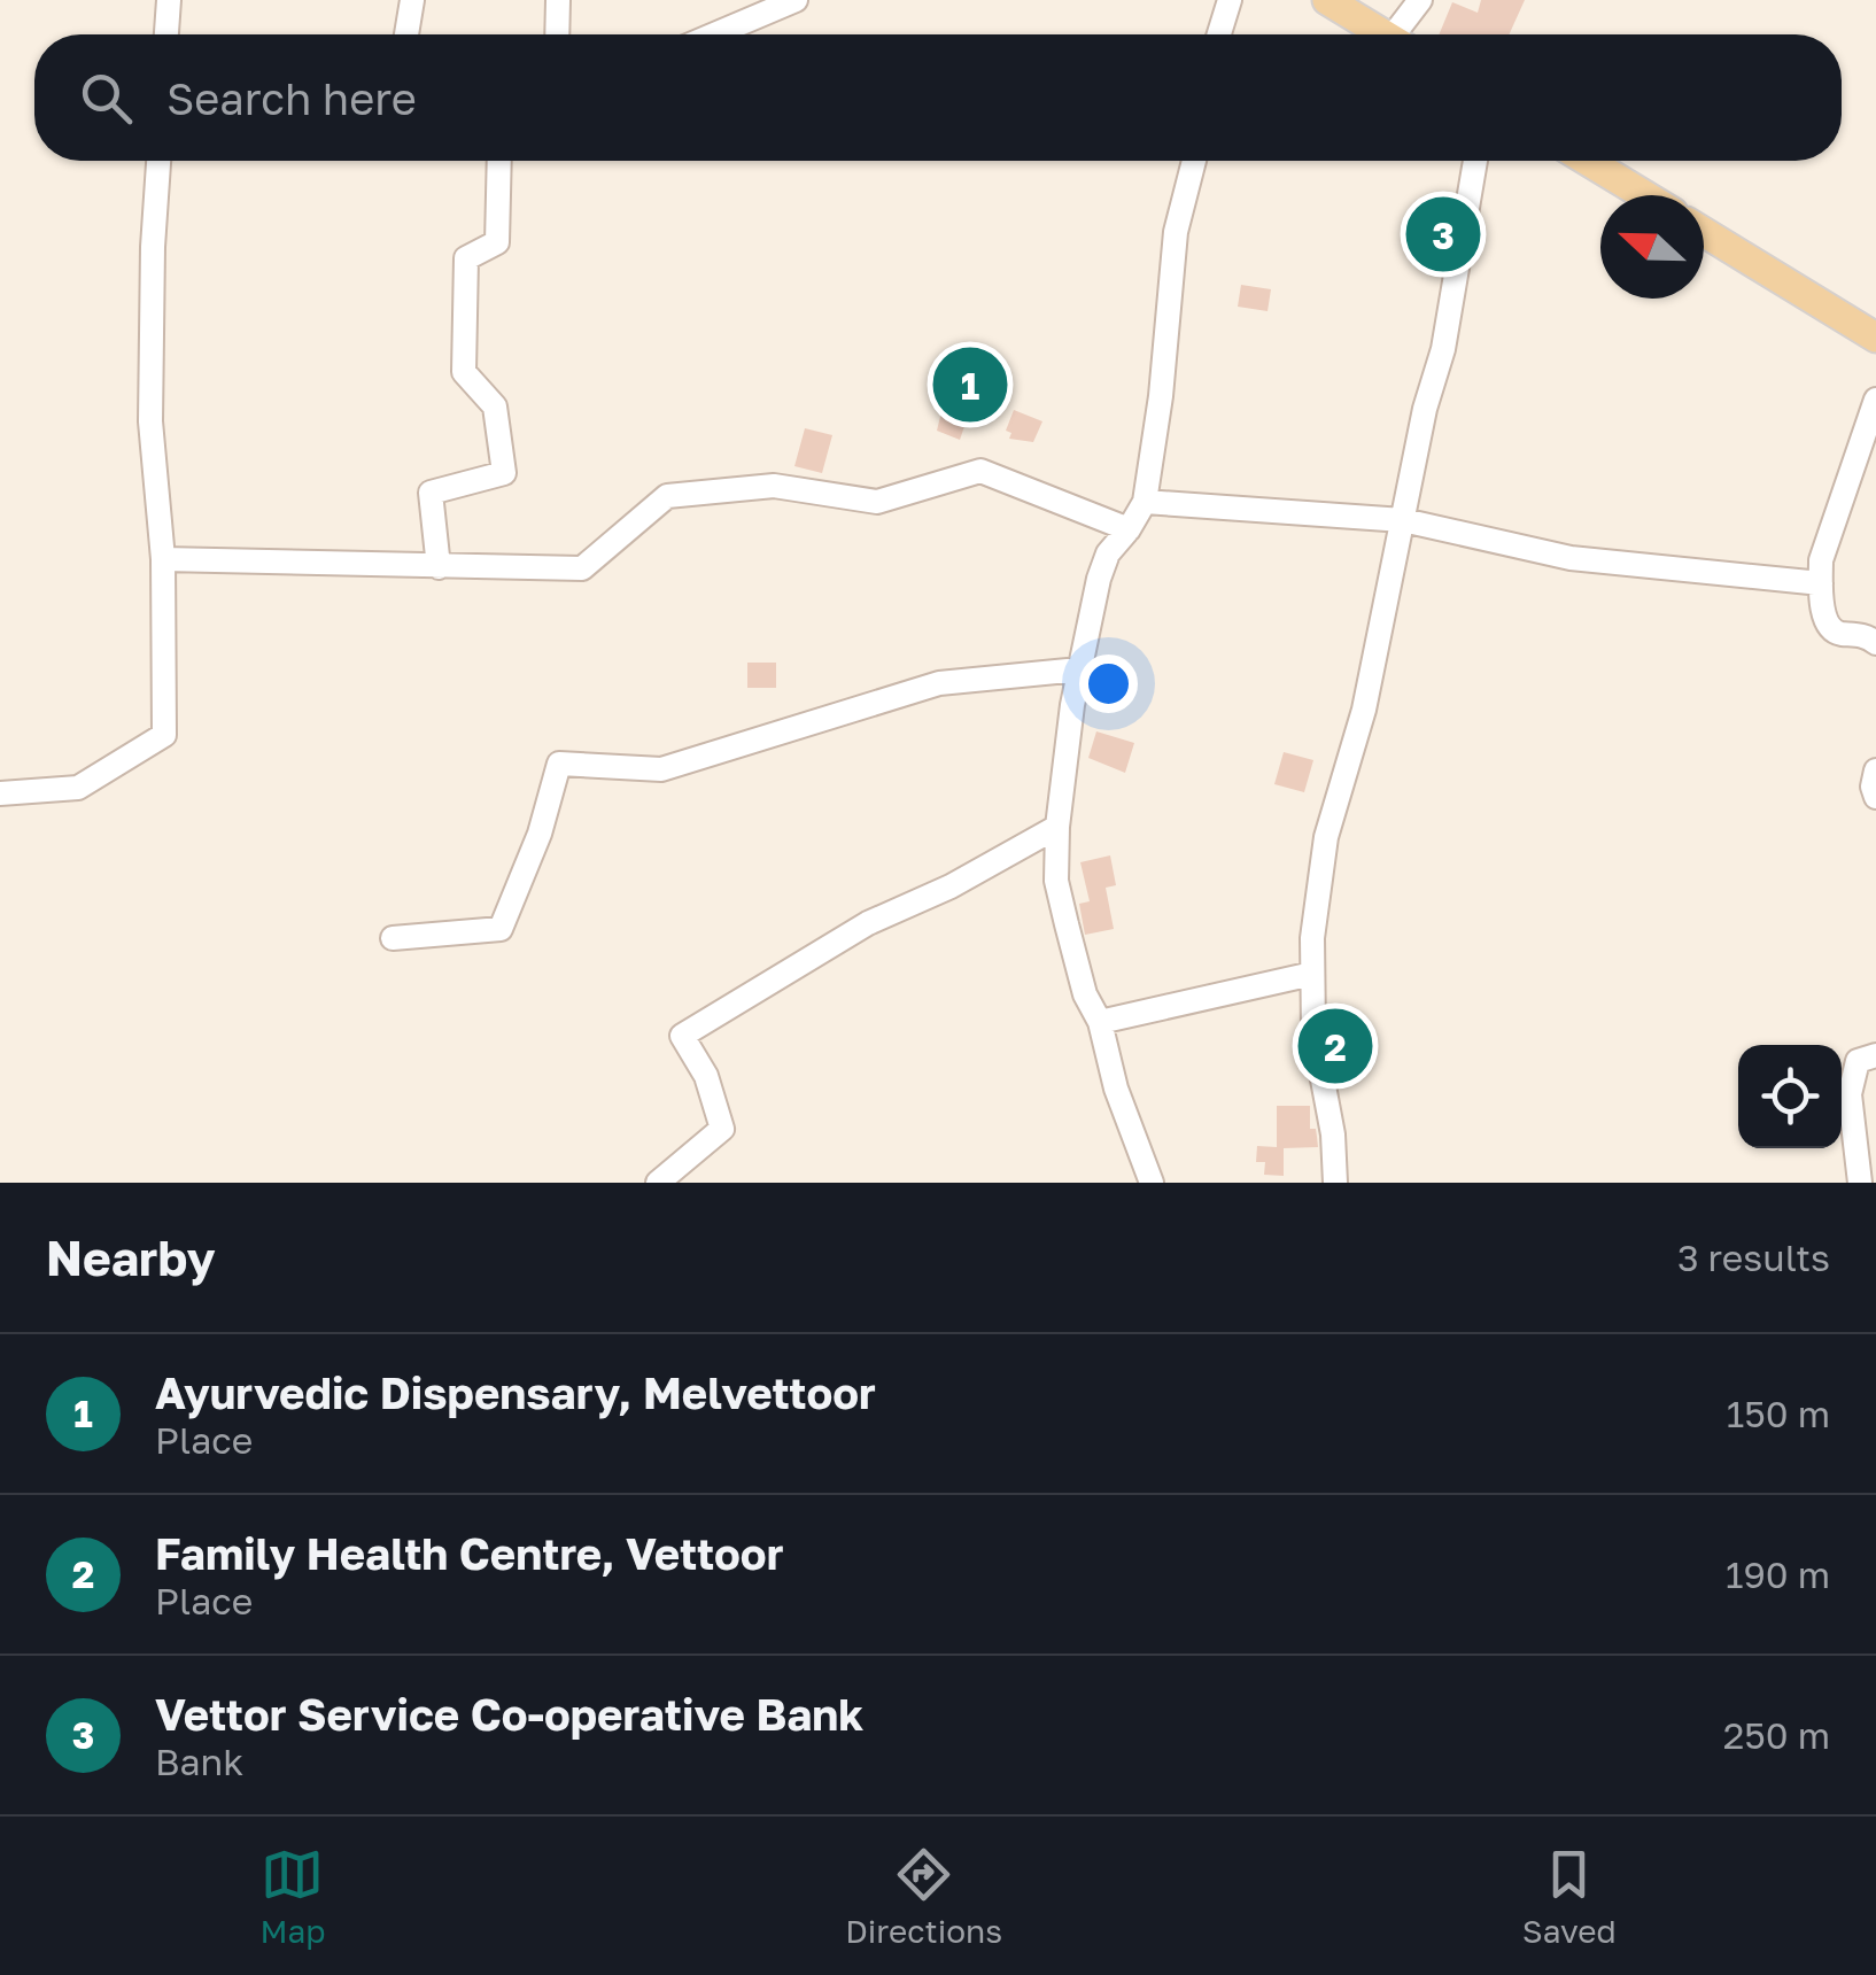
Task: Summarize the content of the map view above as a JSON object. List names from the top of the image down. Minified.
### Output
{"north":"left","page":{"search":"Search here","pins":["3","1","2"],"heading":["Nearby","3 results"],"list":[{"mark":"1","name":"Ayurvedic Dispensary, Melvettoor","note":"Place","value":"150 m"},{"mark":"2","name":"Family Health Centre, Vettoor","note":"Place","value":"190 m"},{"mark":"3","name":"Vettor Service Co-operative Bank","note":"Bank","value":"250 m"}],"nav":["Map","Directions","Saved"]}}
